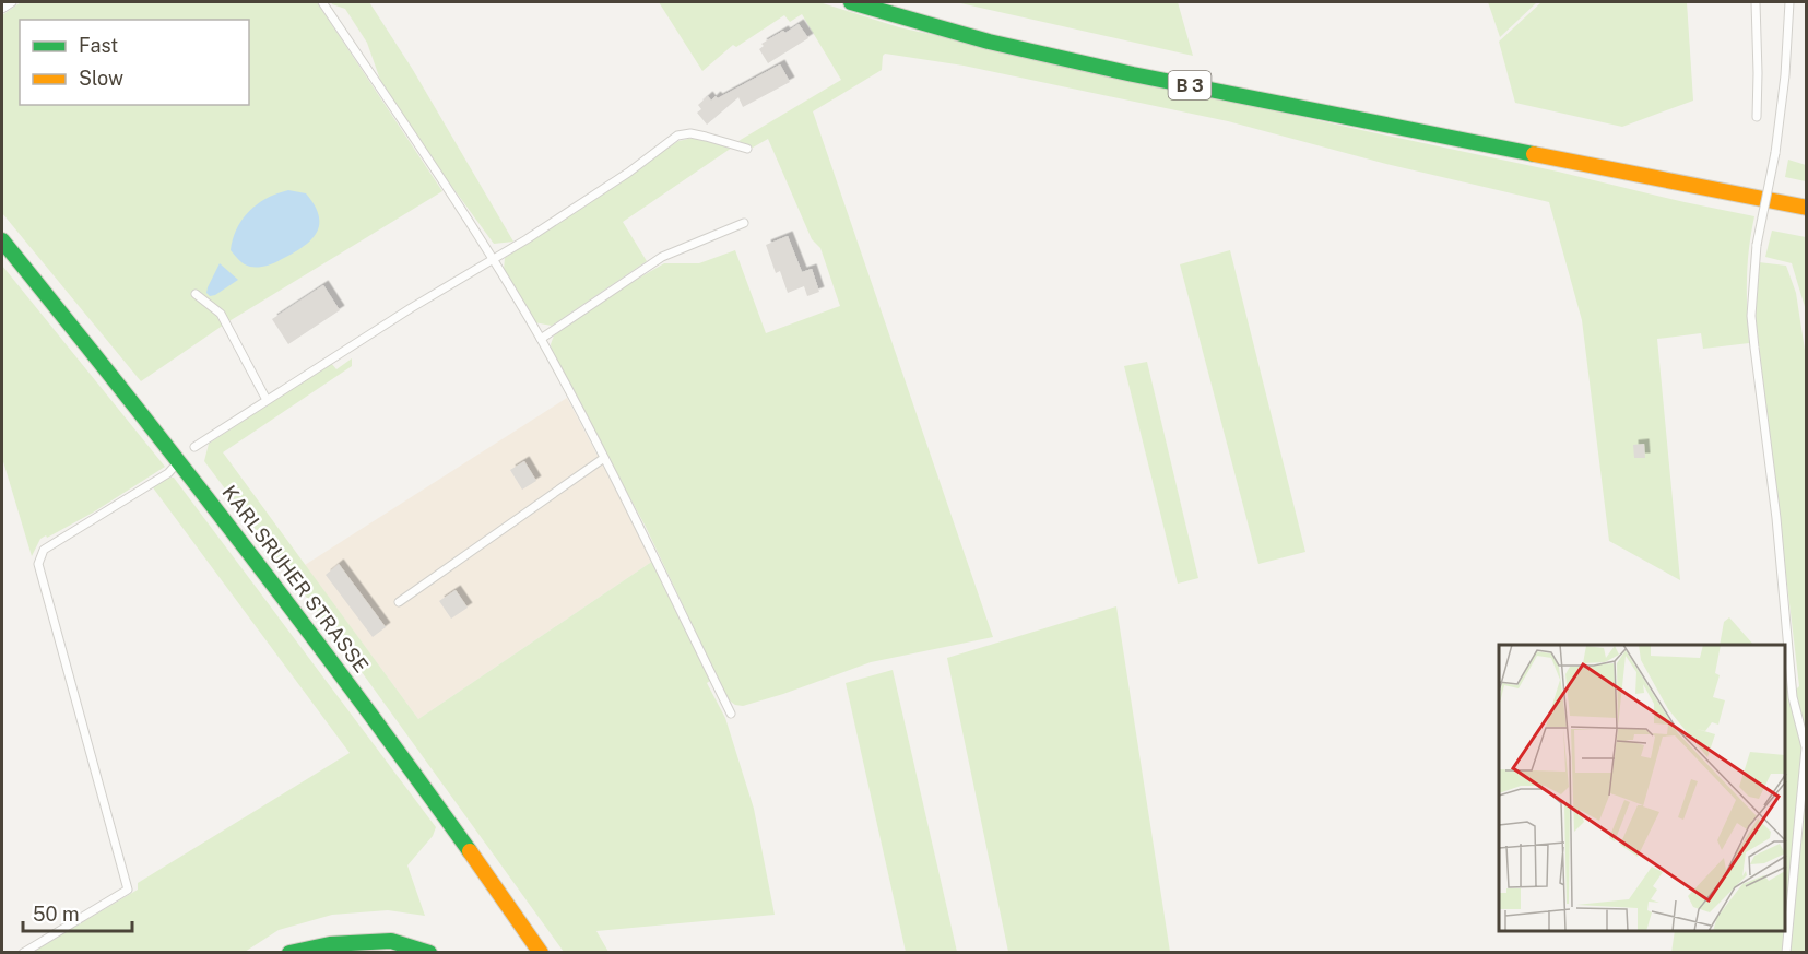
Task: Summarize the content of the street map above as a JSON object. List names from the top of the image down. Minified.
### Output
{"streets":{"main road":["B 3","KARLSRUHER STRASSE"]},"legend":["Fast","Slow"],"scale_bar":"50 m"}
